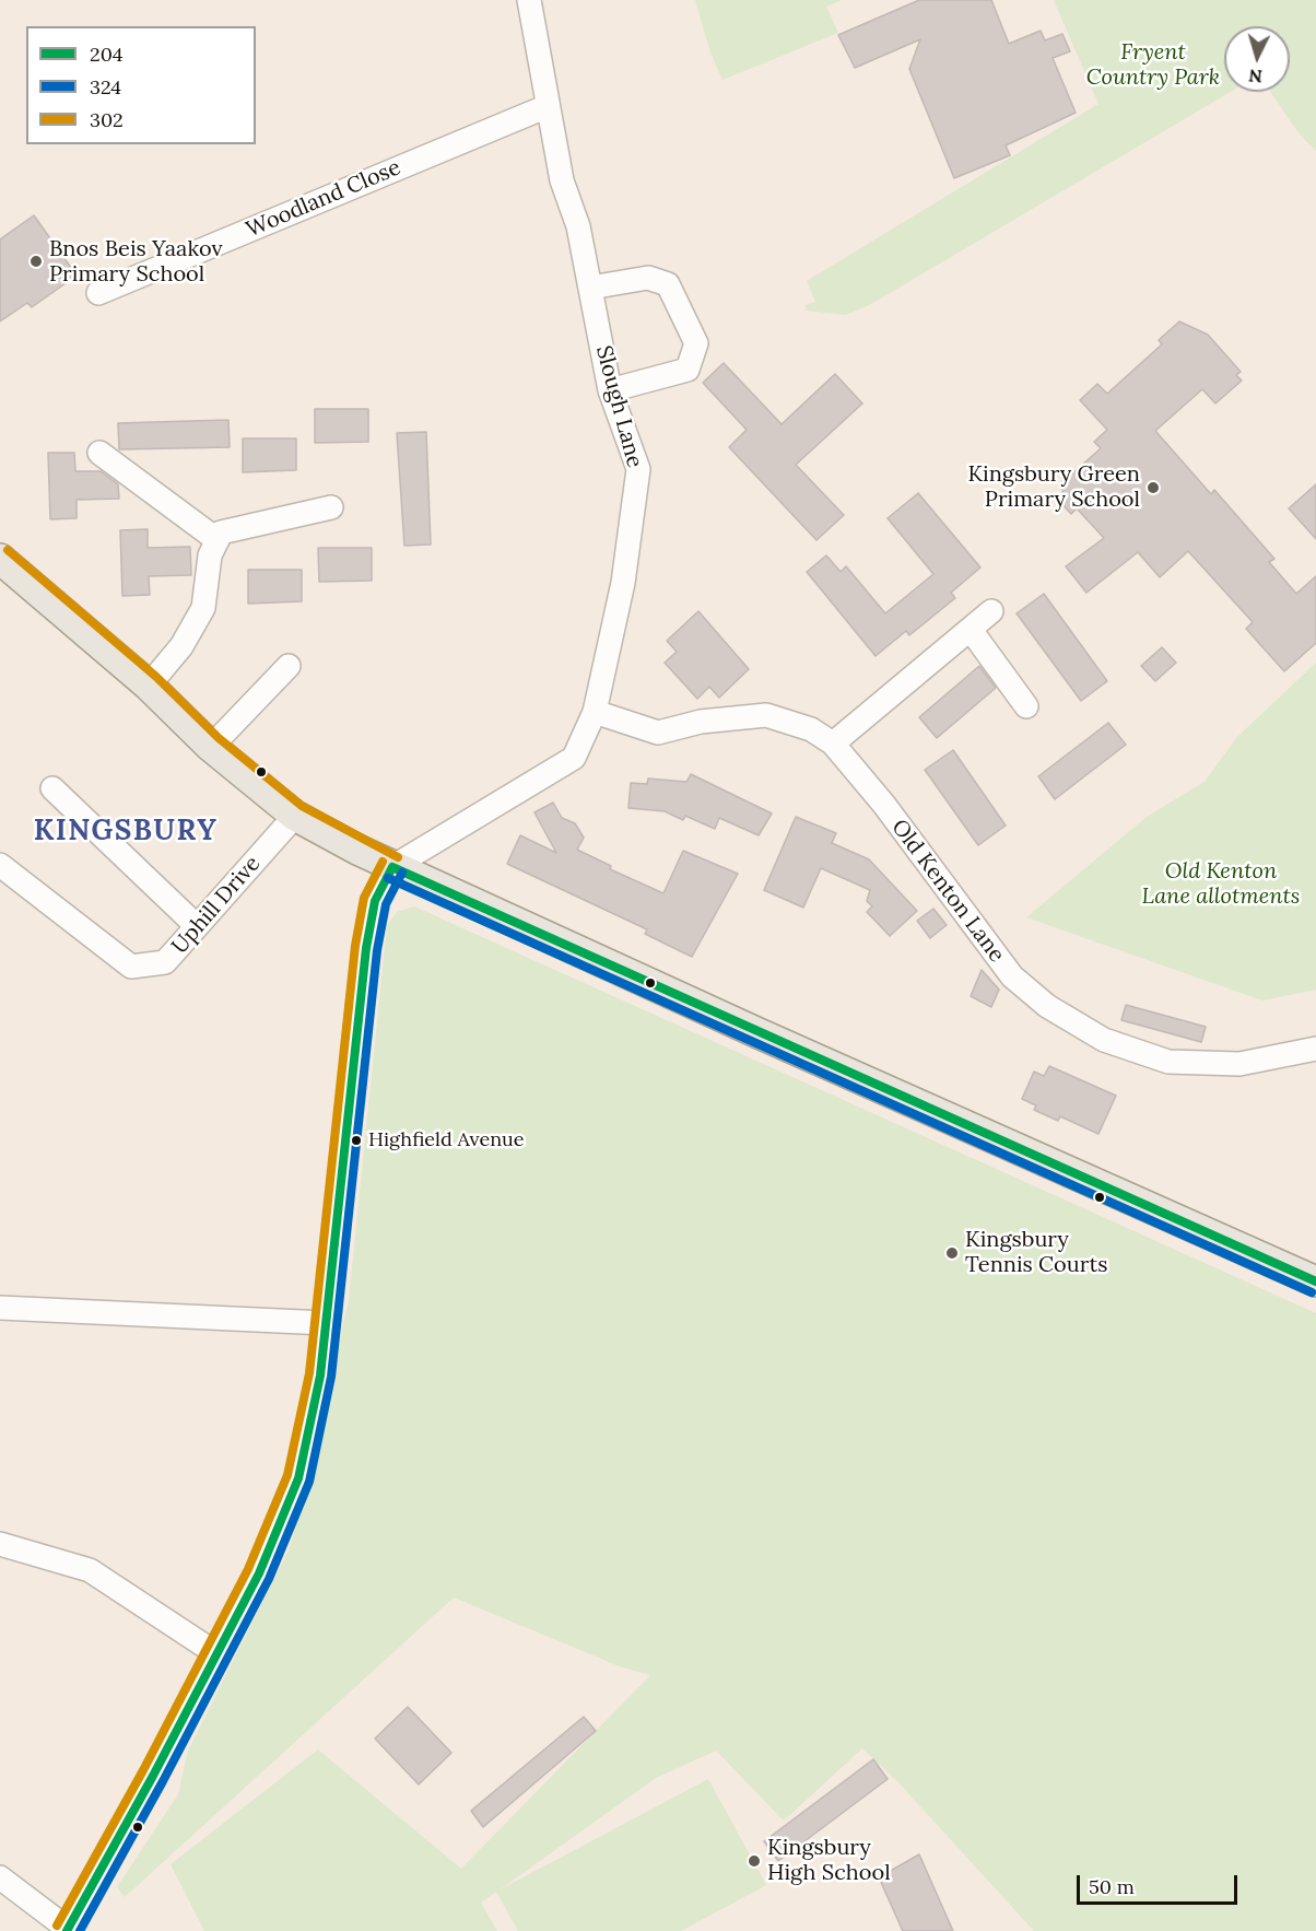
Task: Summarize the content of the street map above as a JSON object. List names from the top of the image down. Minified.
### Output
{"streets":{"street":["Woodland Close","Slough Lane","Old Kenton Lane","Uphill Drive"]},"crossings":[["Woodland Close","Slough Lane"],["Slough Lane","Old Kenton Lane"]],"districts":["KINGSBURY"],"parks":["Fryent Country Park","Old Kenton Lane allotments"],"places":["Bnos Beis Yaakov Primary School","Kingsbury Green Primary School","Highfield Avenue","Kingsbury Tennis Courts","Kingsbury High School"],"lines":["transit line 302","transit line 204","transit line 324"],"legend":["204","324","302"],"scale_bar":"50 m","north":"bottom"}
